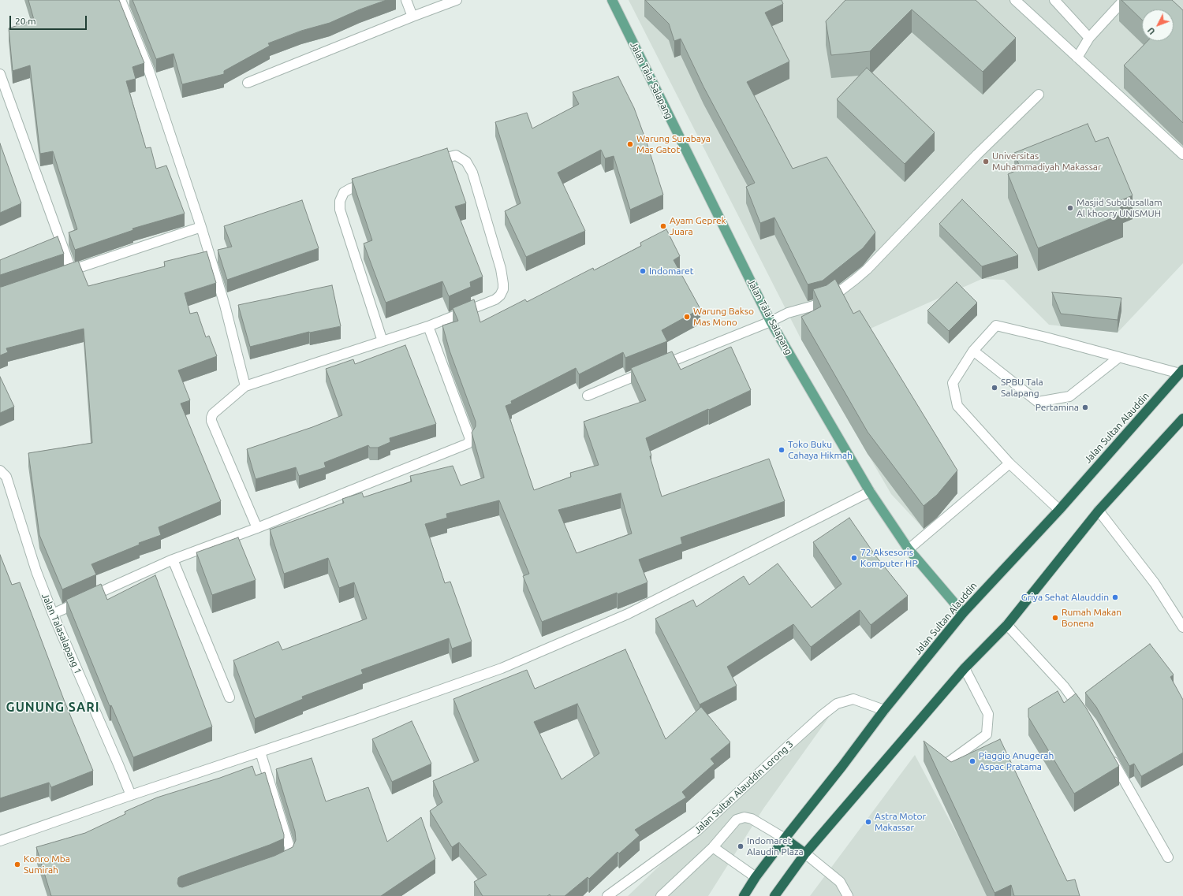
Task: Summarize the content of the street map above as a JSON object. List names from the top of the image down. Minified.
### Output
{"streets":{"highway":["Jalan Sultan Alauddin"],"main road":["Jalan Tala' Salapang"],"street":["Jalan Talasalapang 1","Jalan Sultan Alauddin Lorong 3"]},"crossings":[["Jalan Tala' Salapang","Jalan Sultan Alauddin"],["Jalan Sultan Alauddin","Jalan Sultan Alauddin Lorong 3"]],"districts":["GUNUNG SARI"],"places":["Warung Surabaya Mas Gatot","Universitas Muhammadiyah Makassar","Masjid Subulusallam Al khoory UNISMUH","Ayam Geprek Juara","Indomaret","Warung Bakso Mas Mono","SPBU Tala Salapang","Pertamina","Toko Buku Cahaya Hikmah","72 Aksesoris Komputer HP","Griya Sehat Alauddin","Rumah Makan Bonena","Piaggio Anugerah Aspac Pratama","Astra Motor Makassar","Indomaret Alaudin Plaza","Konro Mba Sumirah"],"scale_bar":"20 m","north":"bottom left"}
